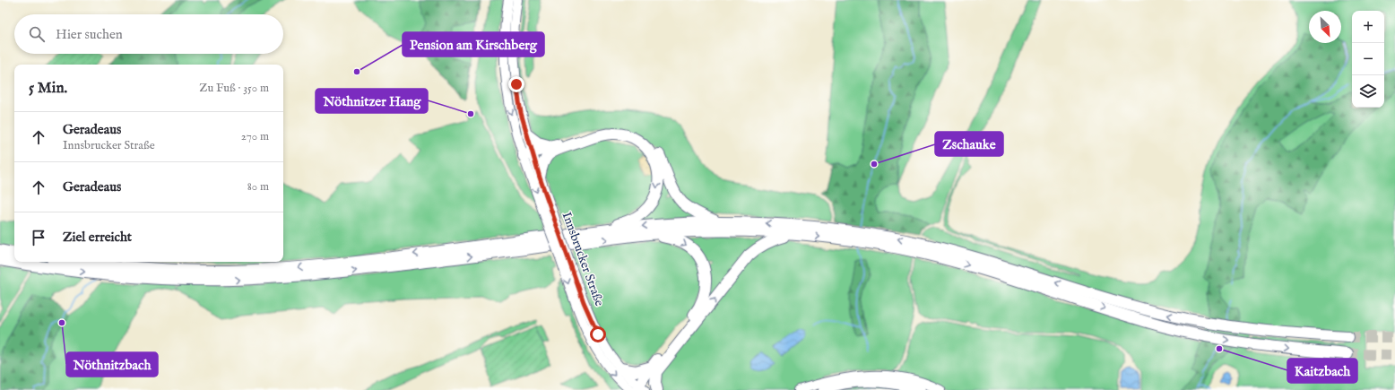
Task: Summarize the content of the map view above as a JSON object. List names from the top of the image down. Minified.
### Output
{"streets":{"main road":["Innsbrucker Straße"]},"places":["Pension am Kirschberg","Nöthnitzer Hang","Zschauke","Nöthnitzbach","Kaitzbach"],"north":"bottom right","page":{"map_buttons":["+","−"],"search":"Hier suchen","heading":["5 Min.","Zu Fuß · 350 m"],"list":[["Geradeaus","Innsbrucker Straße","270 m"],["Geradeaus","80 m"],"Ziel erreicht"]}}
